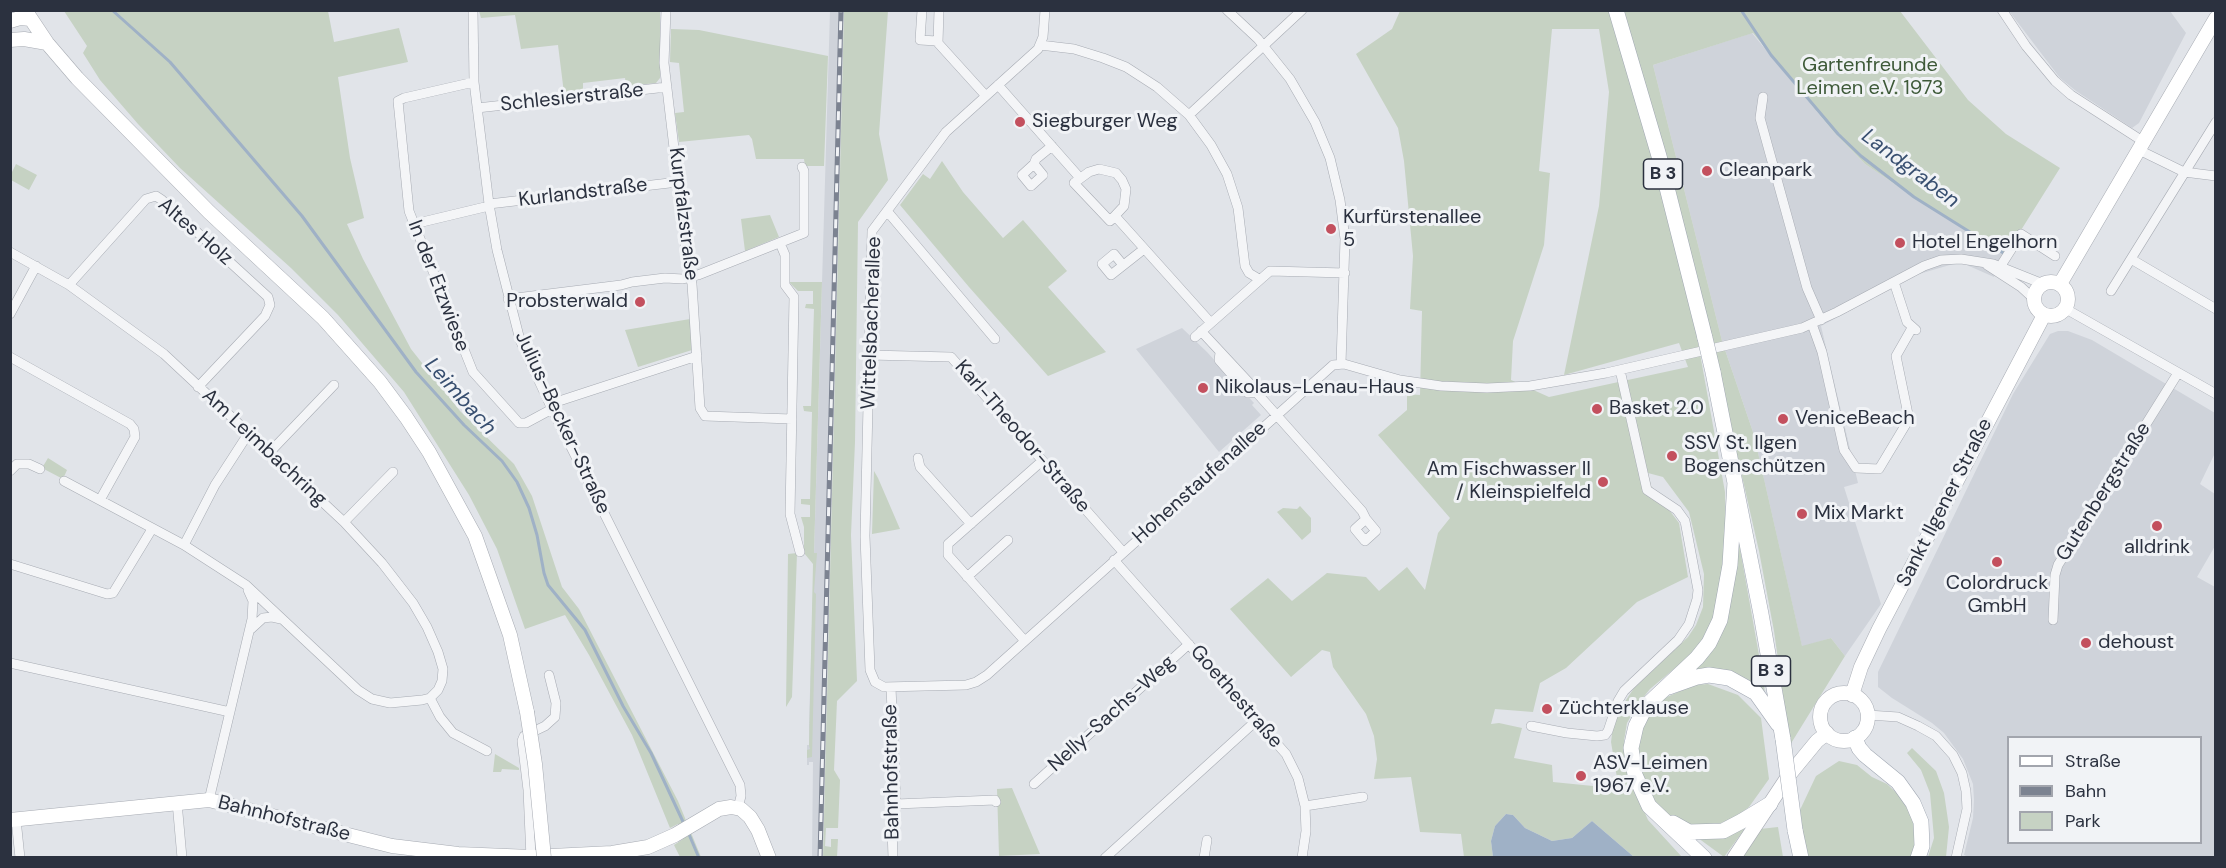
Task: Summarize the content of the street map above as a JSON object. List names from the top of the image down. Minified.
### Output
{"streets":{"main road":["B 3"],"street":["Schlesierstraße","Kurlandstraße","Kurpfalzstraße","Altes Holz","In der Etzwiese","Wittelsbacherallee","Julius-Becker-Straße","Karl-Theodor-Straße","Am Leimbachring","Hohenstaufenallee","Gutenbergstraße","Sankt Ilgener Straße","Goethestraße","Nelly-Sachs-Weg","Bahnhofstraße"]},"crossings":[["Schlesierstraße","Kurpfalzstraße"],["Schlesierstraße","Julius-Becker-Straße"],["Kurlandstraße","Kurpfalzstraße"],["Kurlandstraße","In der Etzwiese"],["Kurlandstraße","Julius-Becker-Straße"],["Altes Holz","Am Leimbachring"],["In der Etzwiese","Julius-Becker-Straße"],["Wittelsbacherallee","Karl-Theodor-Straße"],["Wittelsbacherallee","Hohenstaufenallee"],["Wittelsbacherallee","Bahnhofstraße"],["Julius-Becker-Straße","Bahnhofstraße"],["Karl-Theodor-Straße","Hohenstaufenallee"],["Hohenstaufenallee","Goethestraße"],["Hohenstaufenallee","Bahnhofstraße"],["Goethestraße","Nelly-Sachs-Weg"]],"water":["Landgraben","Leimbach"],"parks":["Gartenfreunde Leimen e.V. 1973"],"places":["Siegburger Weg","Cleanpark","Kurfürstenallee 5","Hotel Engelhorn","Probsterwald","Nikolaus-Lenau-Haus","Basket 2.0","VeniceBeach","SSV St. Ilgen Bogenschützen","Am Fischwasser II / Kleinspielfeld","Mix Markt","alldrink","Colordruck GmbH","dehoust","Züchterklause","ASV-Leimen 1967 e.V."],"legend":["Straße","Bahn","Park"]}
